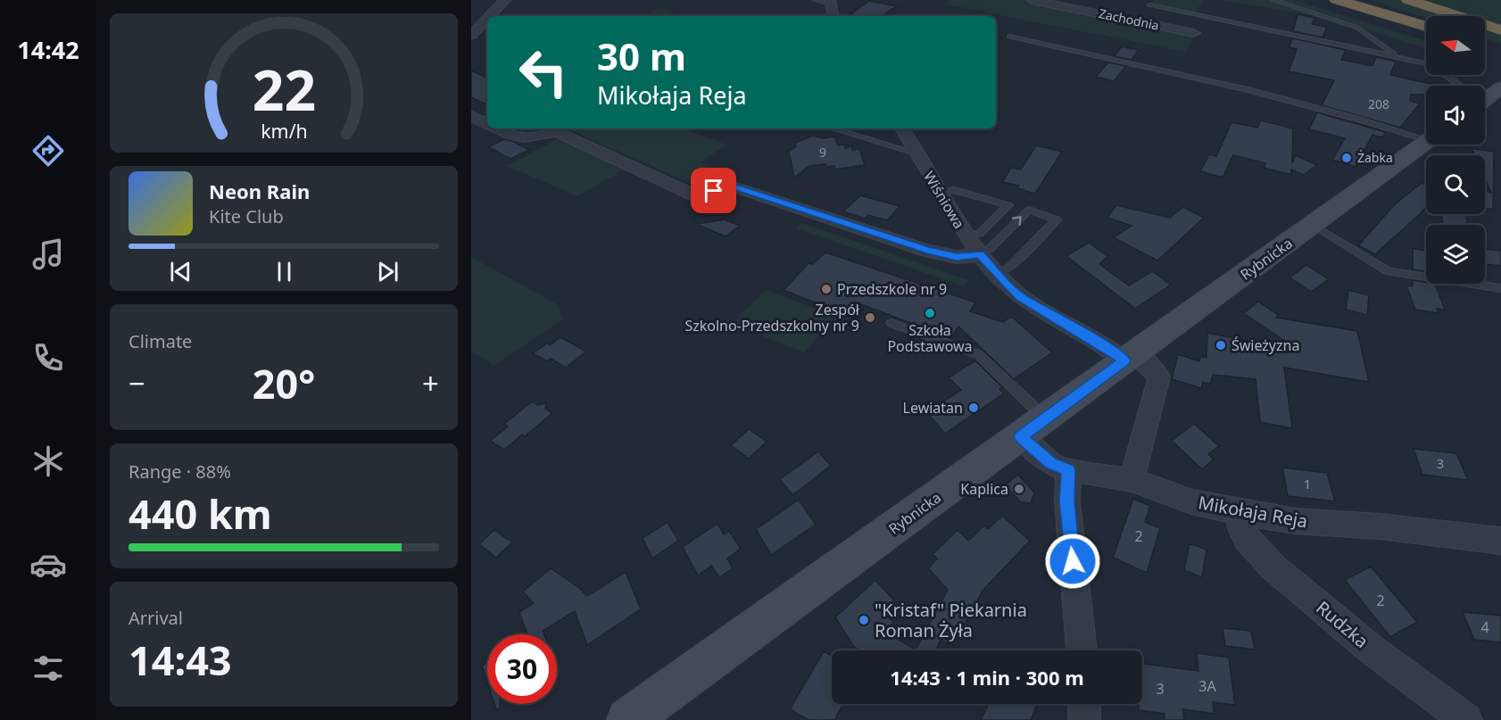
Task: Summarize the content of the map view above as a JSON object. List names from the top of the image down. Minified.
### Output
{"streets":{"street":["Zachodnia","Wiśniowa","Rybnicka","Mikołaja Reja","Rudzka"]},"crossings":[["Wiśniowa","Rybnicka"],["Wiśniowa","Mikołaja Reja"],["Rybnicka","Mikołaja Reja"],["Mikołaja Reja","Rudzka"]],"places":["Żabka","Przedszkole nr 9","Szkoła Podstawowa","Zespół Szkolno-Przedszkolny nr 9","Świeżyzna","Lewiatan","Kaplica","\"Kristaf\" Piekarnia Roman Żyła"],"house_numbers":["208","9","3","1","2","2","4","3A","3"],"north":"left","page":{"tabs":"14:42","turn":["30 m","Mikołaja Reja"],"song":["Neon Rain","Kite Club"],"tile":["Climate",["Range · 88%","440 km"],["Arrival","14:43"]],"heat":["−","20°","+"],"limit":"30","trip":"14:43 · 1 min · 300 m","gauge":["22","km/h"]}}
